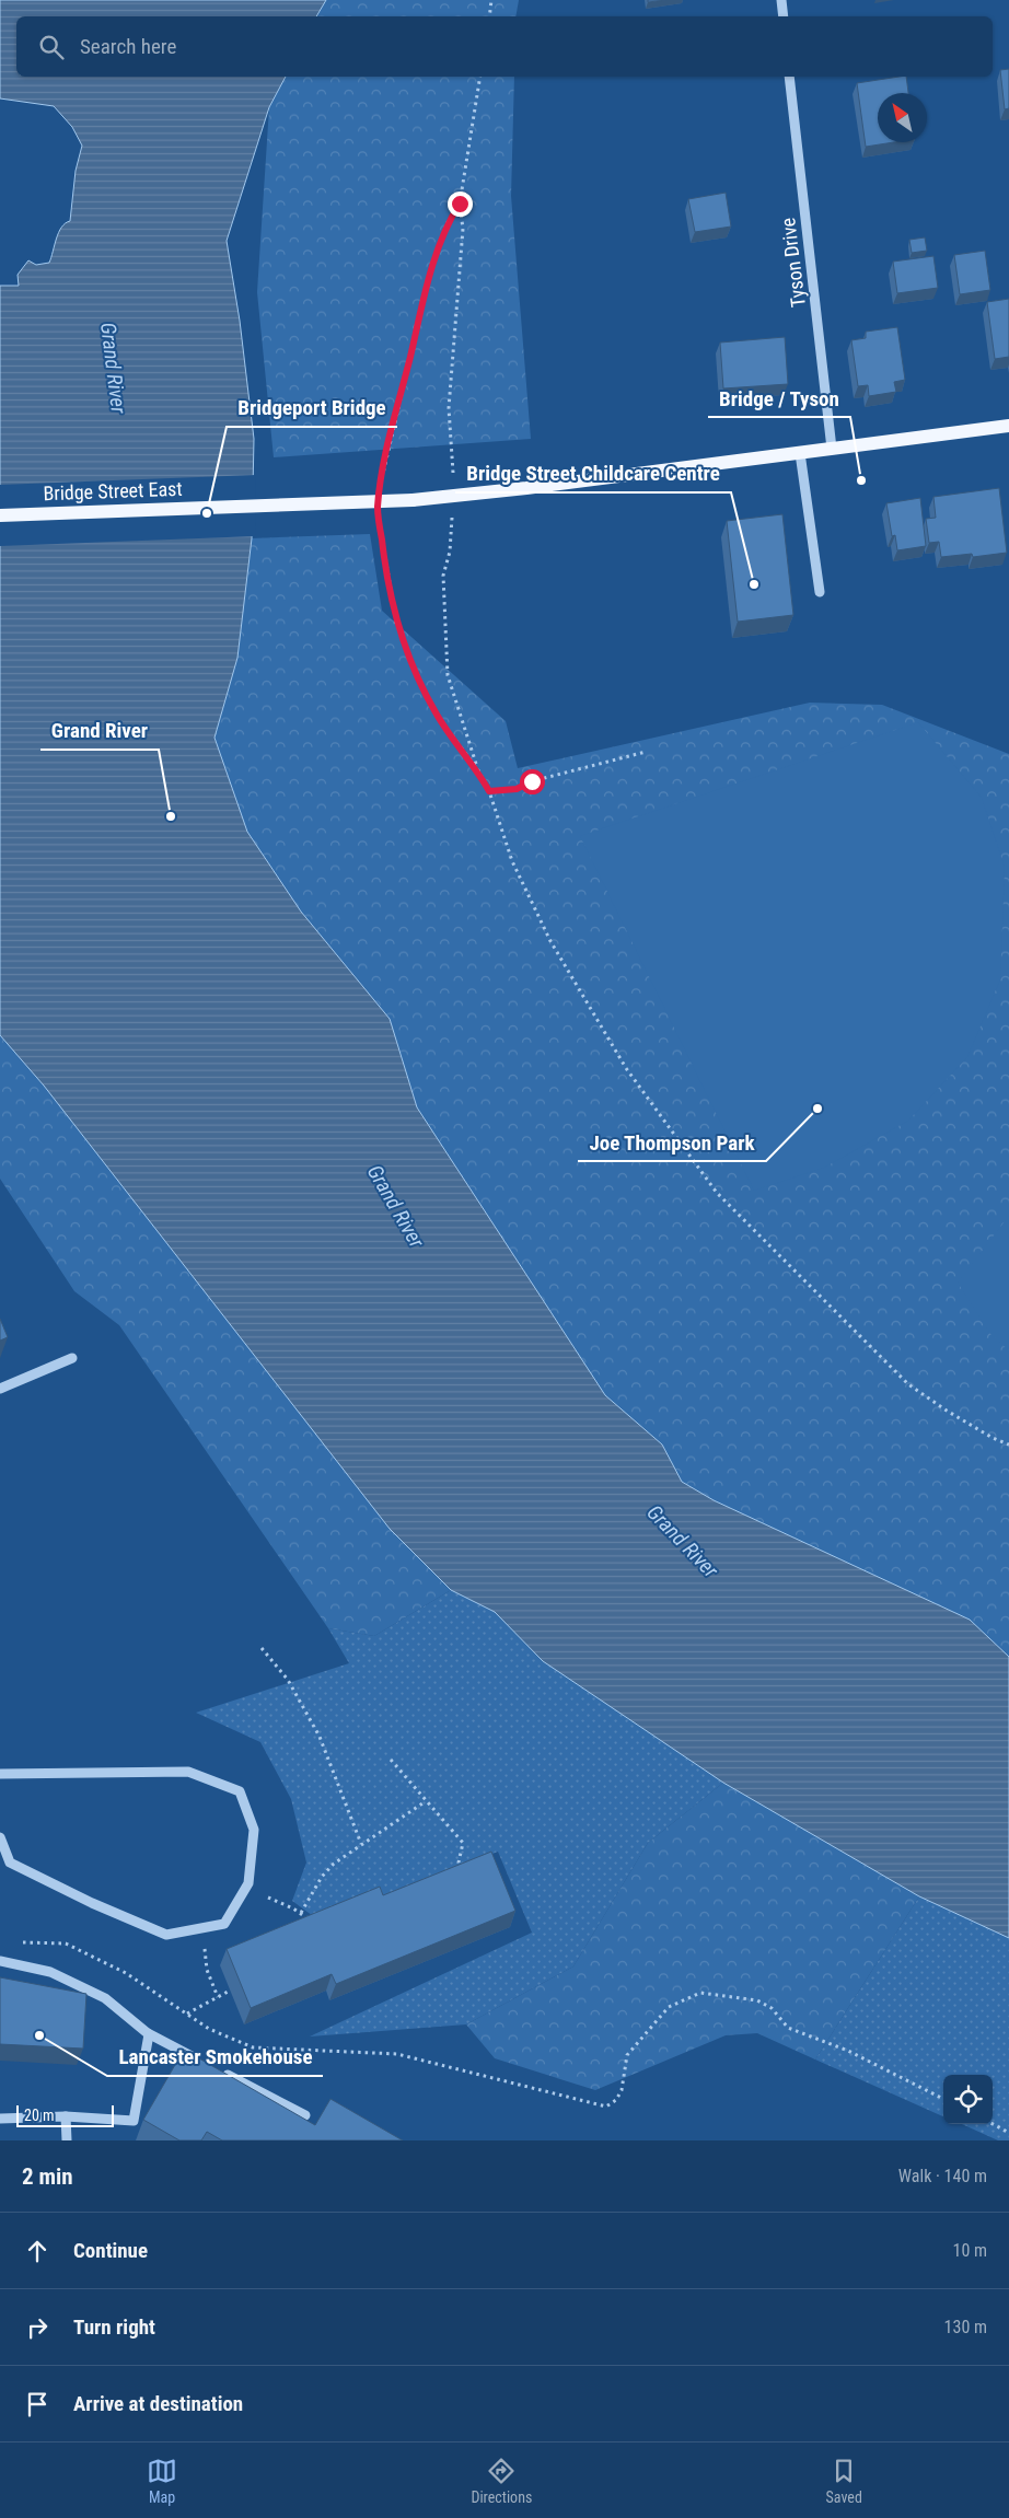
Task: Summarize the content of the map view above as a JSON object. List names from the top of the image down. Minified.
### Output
{"streets":{"main road":["Bridge Street East"],"street":["Tyson Drive"]},"crossings":[["Tyson Drive","Bridge Street East"]],"water":["Grand River"],"places":["Bridge / Tyson","Bridgeport Bridge","Bridge Street Childcare Centre","Grand River","Joe Thompson Park","Lancaster Smokehouse"],"scale_bar":"20 m","north":"top left","page":{"search":"Search here","scale":"20 m","heading":["2 min","Walk · 140 m"],"list":[["Continue","10 m"],["Turn right","130 m"],"Arrive at destination"],"nav":["Map","Directions","Saved"]}}
